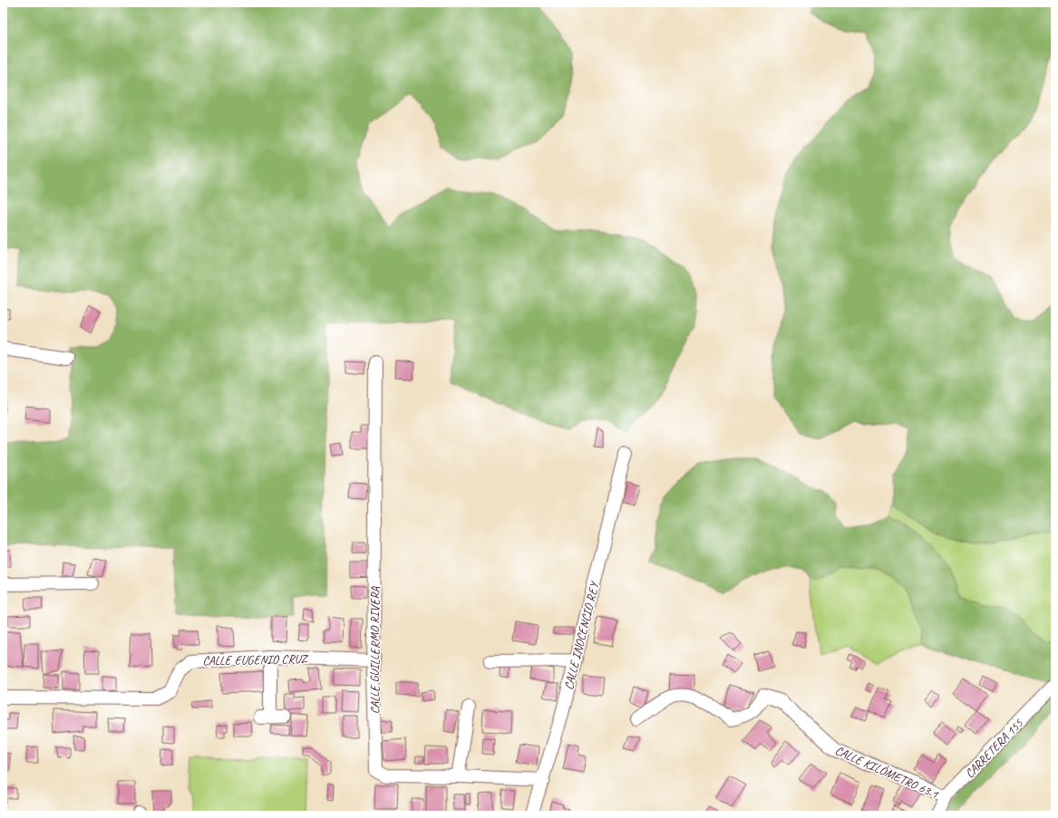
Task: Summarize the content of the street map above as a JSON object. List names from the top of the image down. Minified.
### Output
{"streets":{"street":["CALLE INOCENCIO REY","CALLE GUILLERMO RIVERA","CALLE EUGENIO CRUZ","CARRETERA 155","CALLE KILÓMETRO 63.1"]},"crossings":[["CALLE INOCENCIO REY","CALLE GUILLERMO RIVERA"],["CALLE GUILLERMO RIVERA","CALLE EUGENIO CRUZ"],["CARRETERA 155","CALLE KILÓMETRO 63.1"]]}
